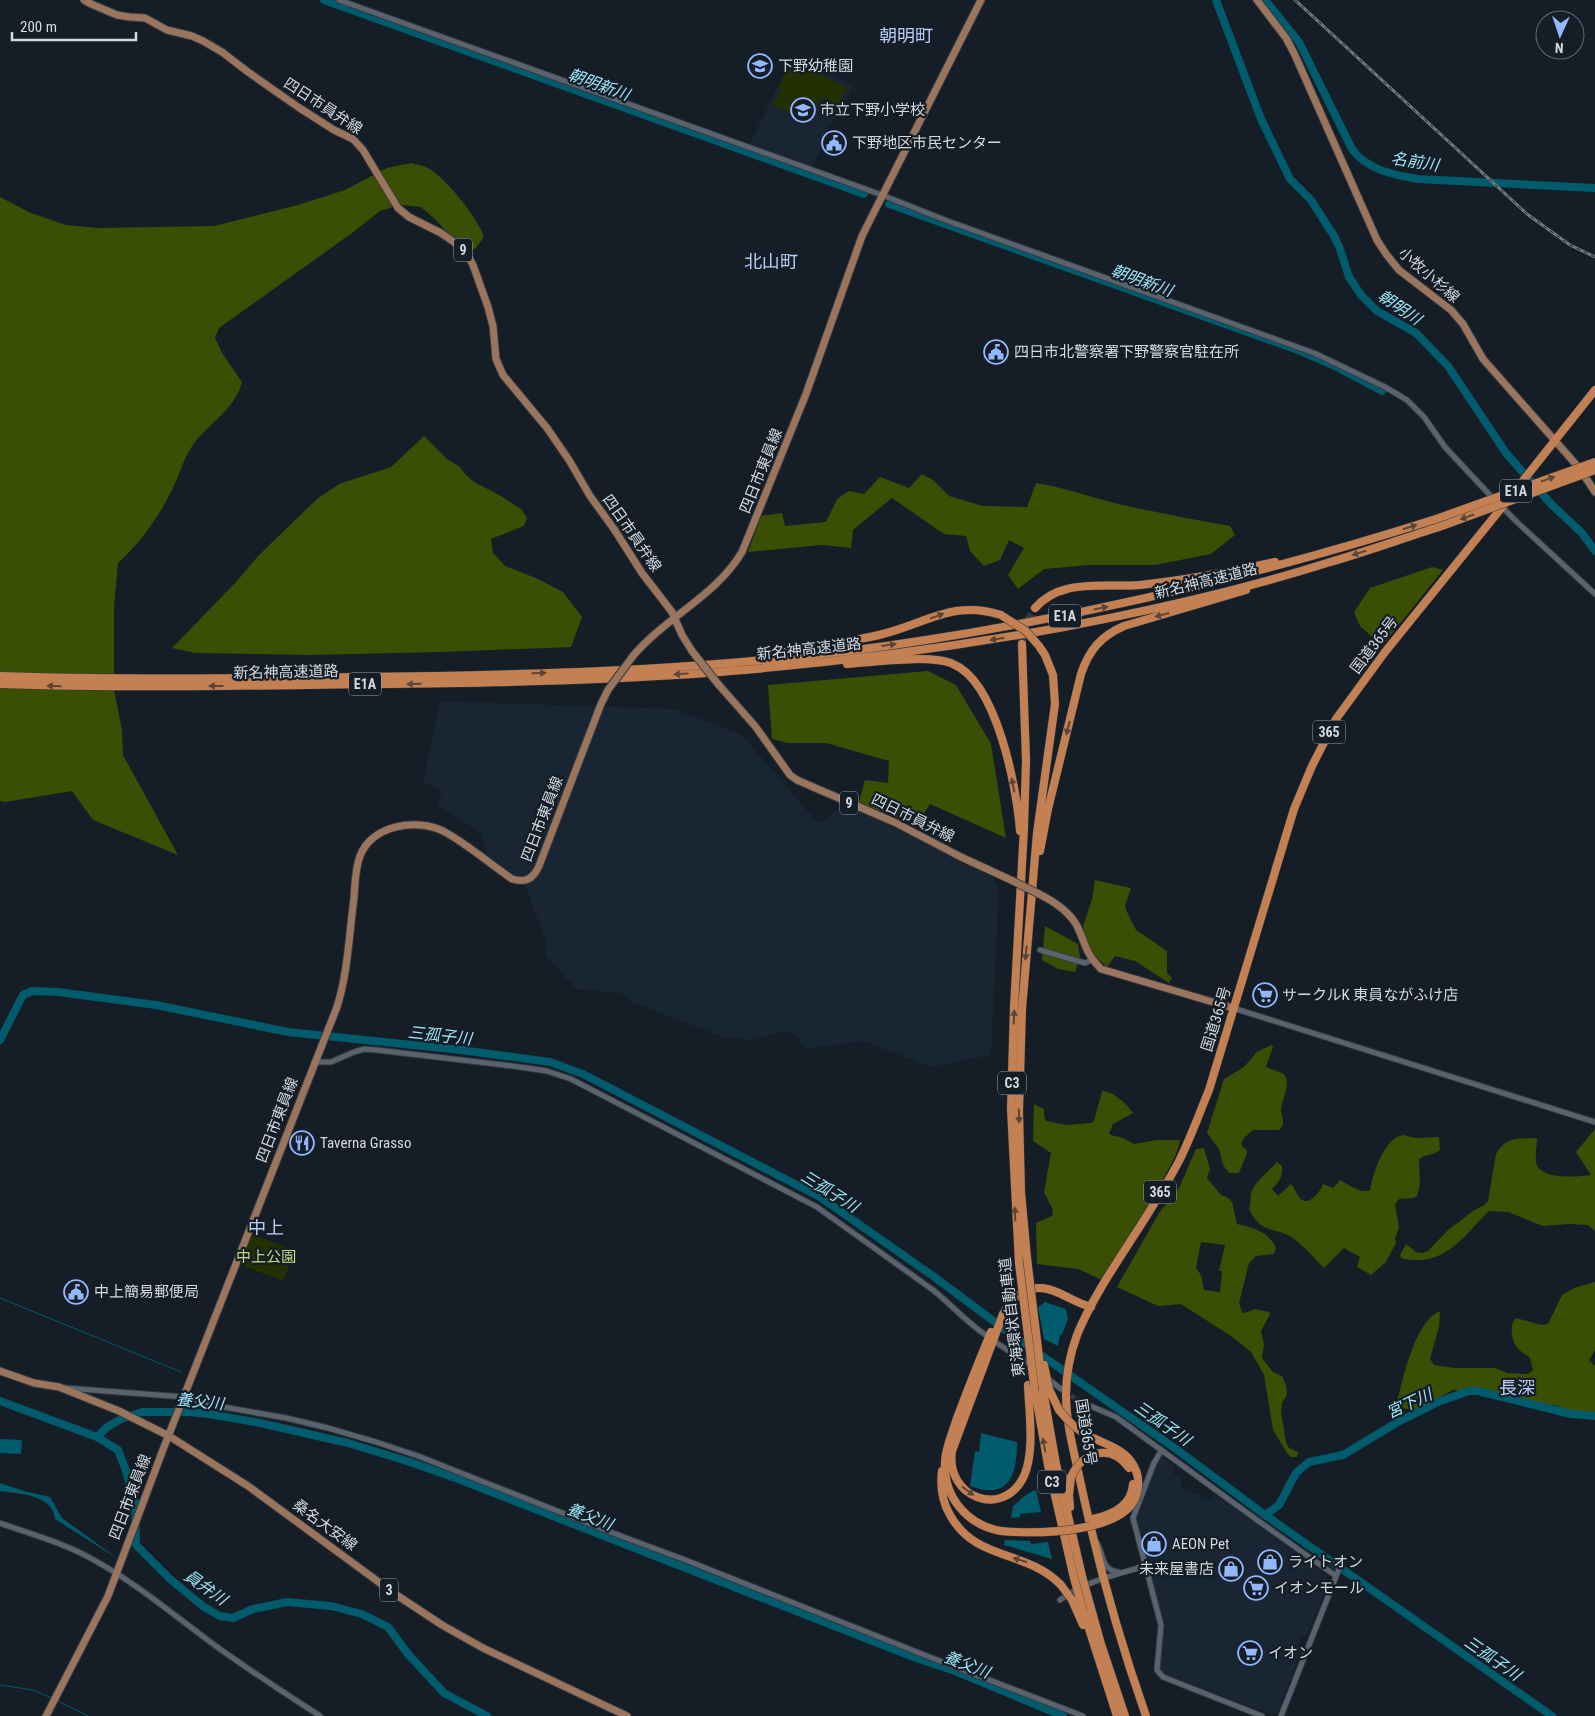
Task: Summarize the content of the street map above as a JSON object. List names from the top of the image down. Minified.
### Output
{"streets":{"highway":["E1A","新名神高速道路","国道365号","365","C3","東海環状自動車道"],"main road":["四日市員弁線","9","小牧小杉線","四日市東員線","桑名大安線","3"]},"crossings":[["四日市員弁線","四日市東員線"],["小牧小杉線","国道365号"],["四日市東員線","桑名大安線"]],"districts":["朝明町","北山町","中上","長深"],"water":["朝明新川","名前川","朝明川","三孤子川","養父川","宮下川","員弁川"],"parks":["中上公園"],"places":{"school or university":["下野幼稚園","市立下野小学校"],"public building":["下野地区市民センター","四日市北警察署下野警察官駐在所","中上簡易郵便局"],"supermarket":["サークルK 東員ながふけ店","イオンモール","イオン"],"restaurant":["Taverna Grasso"],"shop":["AEON Pet","ライトオン","未来屋書店"]},"scale_bar":"200 m","north":"bottom"}
